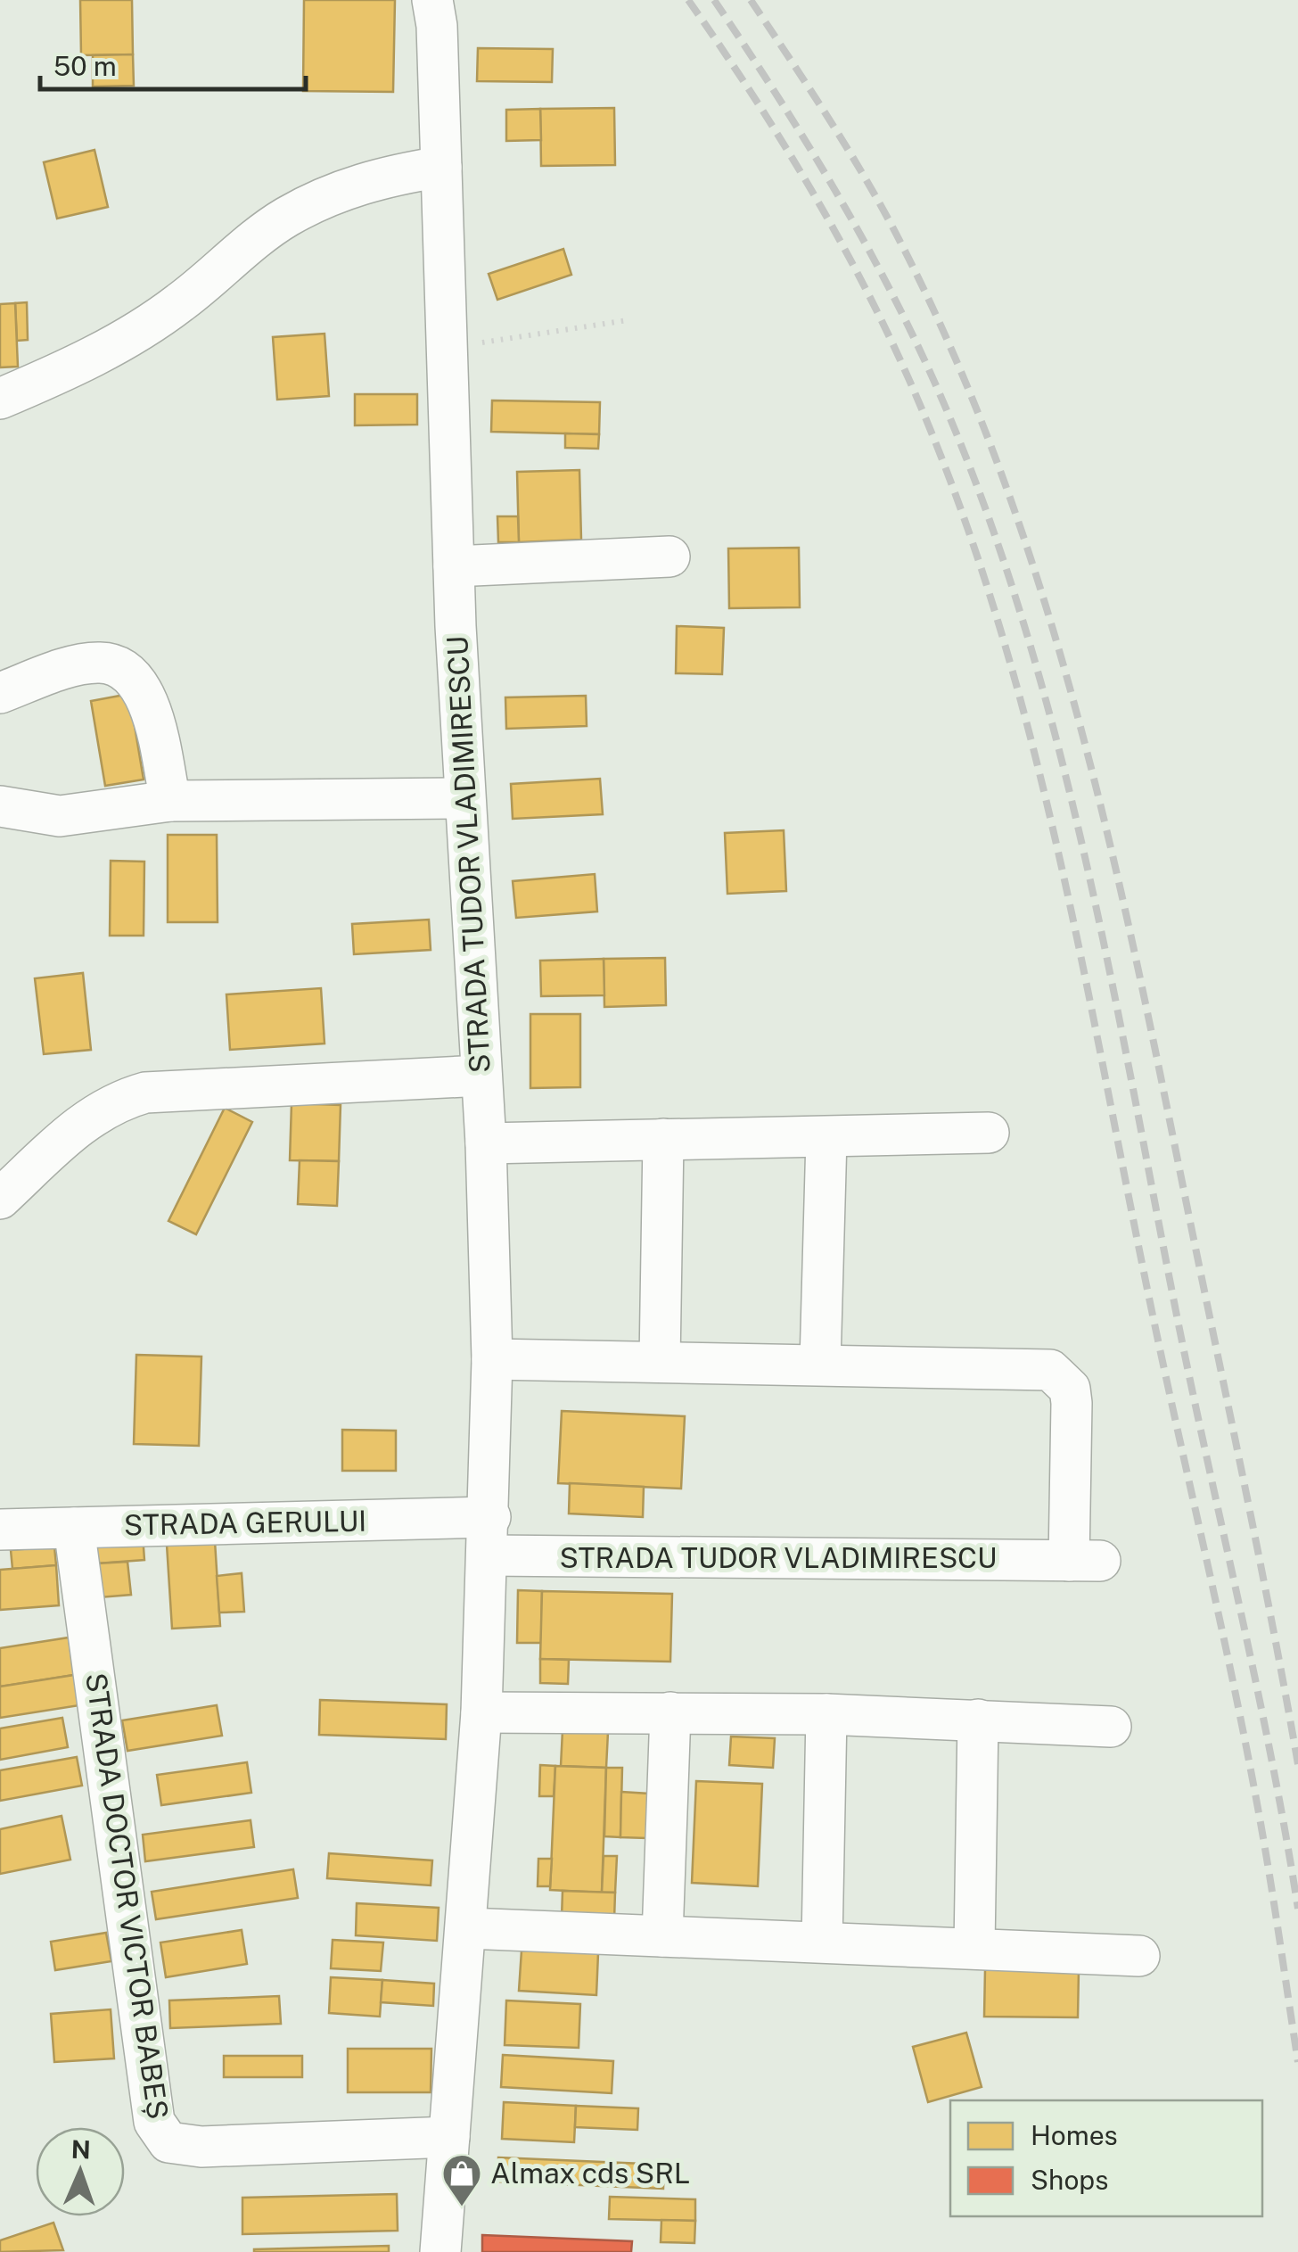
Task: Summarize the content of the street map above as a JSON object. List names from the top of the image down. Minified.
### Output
{"streets":{"street":["STRADA TUDOR VLADIMIRESCU","STRADA GERULUI","STRADA DOCTOR VICTOR BABEȘ"]},"crossings":[["STRADA TUDOR VLADIMIRESCU","STRADA GERULUI"],["STRADA TUDOR VLADIMIRESCU","STRADA DOCTOR VICTOR BABEȘ"],["STRADA GERULUI","STRADA DOCTOR VICTOR BABEȘ"]],"places":{"shop":["Almax cds SRL"]},"legend":["Homes","Shops"],"scale_bar":"50 m","north":"top"}
